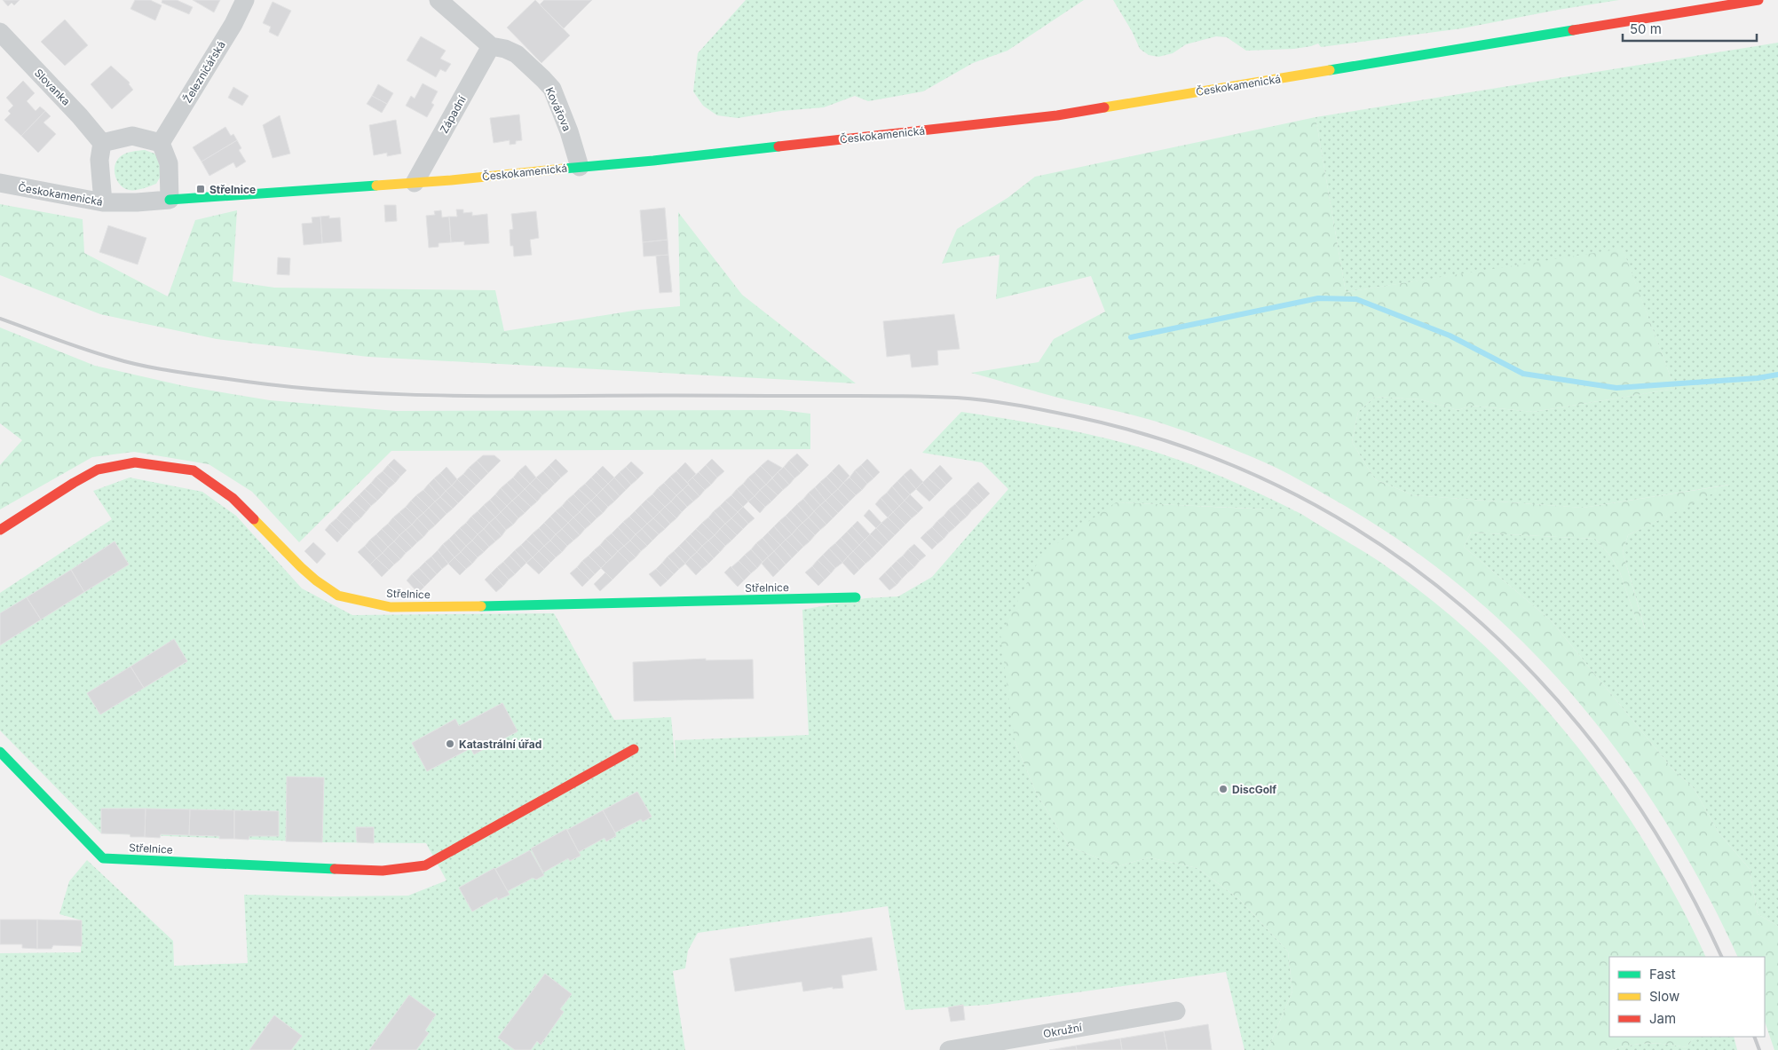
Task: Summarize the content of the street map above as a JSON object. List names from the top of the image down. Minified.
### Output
{"streets":{"street":["Železničářská","Českokamenická","Slovanka","Kovářova","Západní","Střelnice","Okružní"]},"crossings":[["Železničářská","Českokamenická"],["Železničářská","Slovanka"],["Českokamenická","Slovanka"],["Českokamenická","Kovářova"],["Českokamenická","Západní"],["Kovářova","Západní"]],"places":{"transit":["Střelnice"],"other":["Katastrální úřad","DiscGolf"]},"legend":["Fast","Slow","Jam"],"scale_bar":"50 m"}
